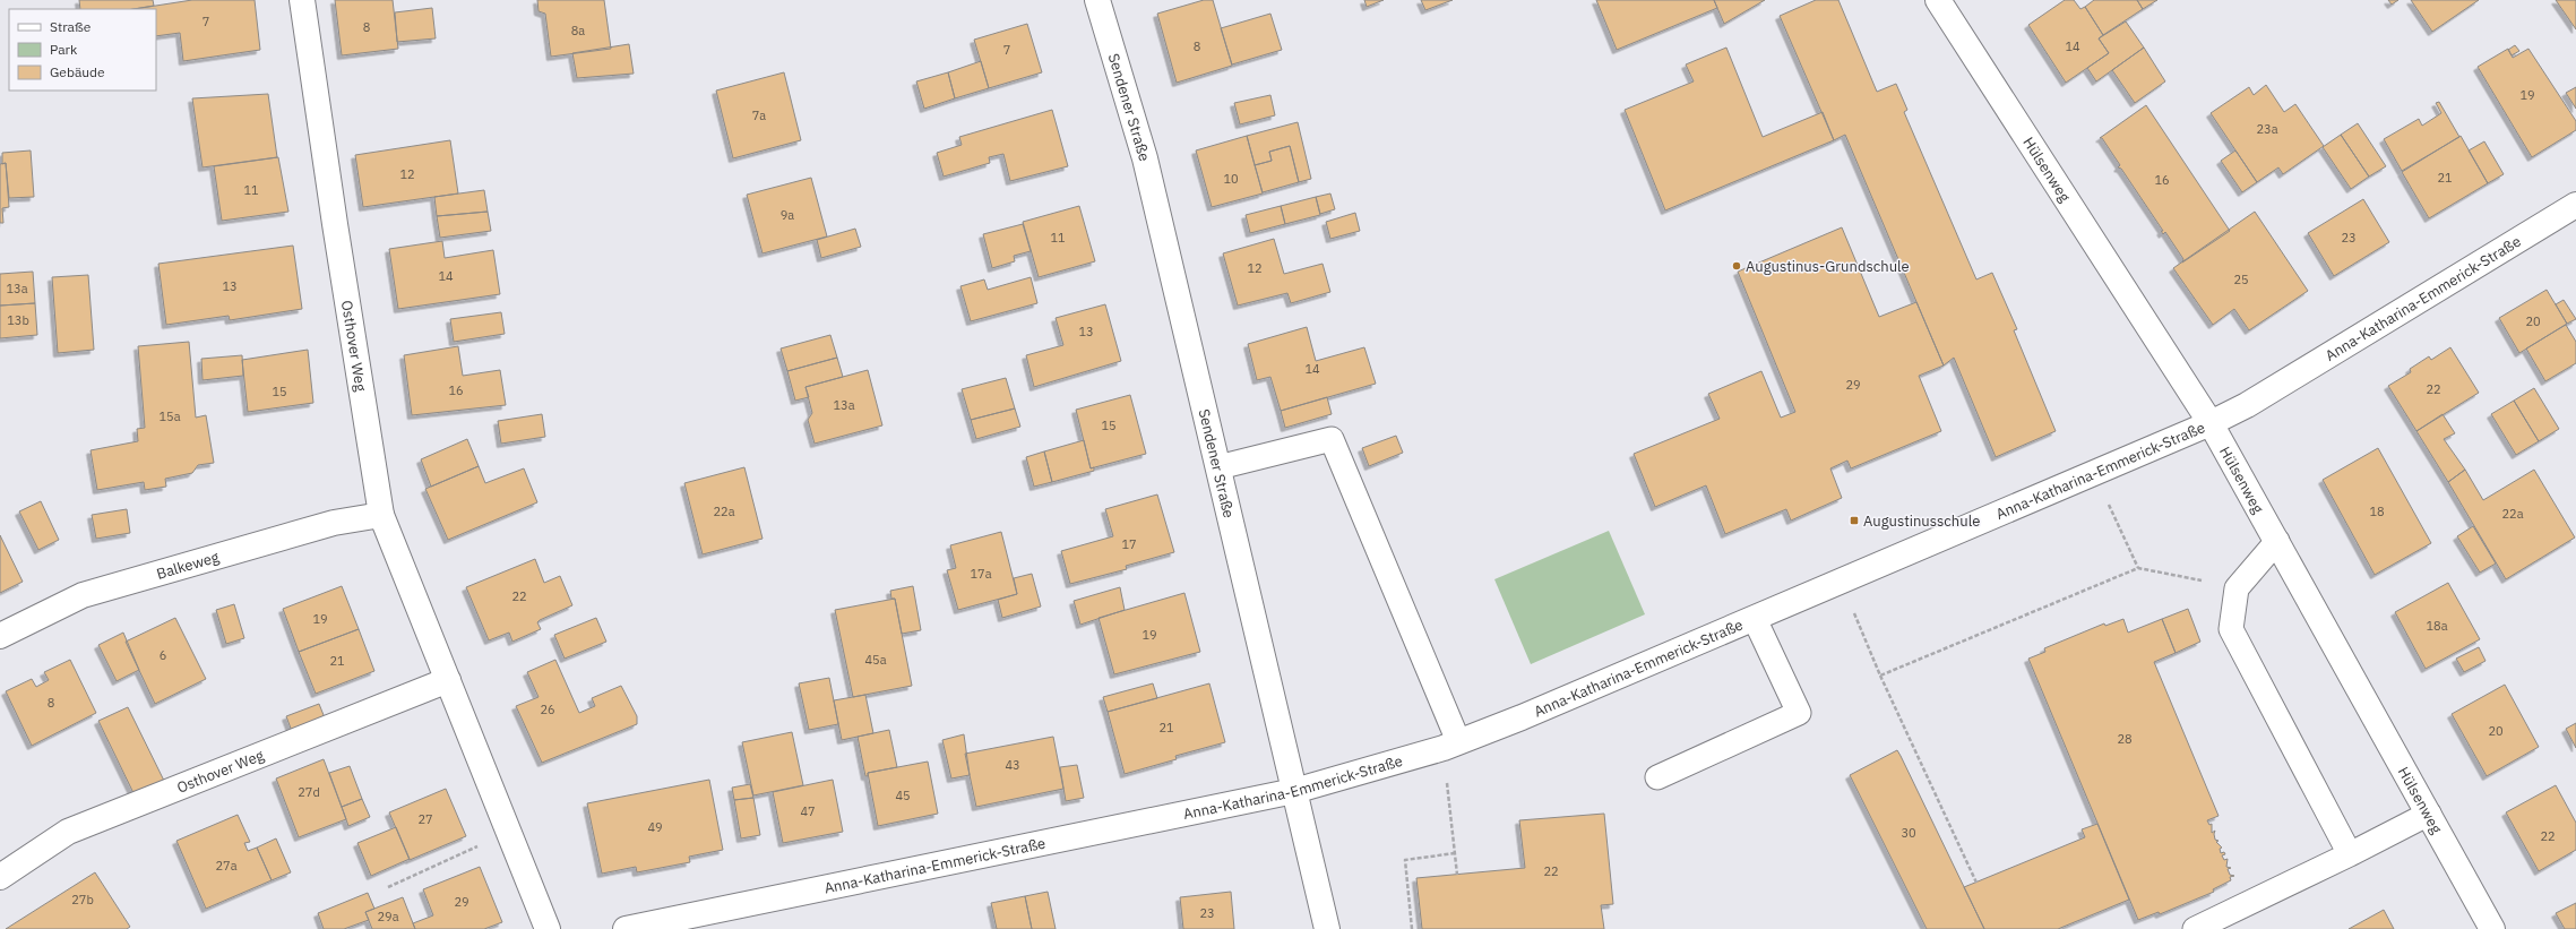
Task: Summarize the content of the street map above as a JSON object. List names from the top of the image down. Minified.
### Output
{"streets":{"street":["Sendener Straße","Hülsenweg","Anna-Katharina-Emmerick-Straße","Osthover Weg","Balkeweg"]},"crossings":[["Sendener Straße","Anna-Katharina-Emmerick-Straße"],["Hülsenweg","Anna-Katharina-Emmerick-Straße"],["Osthover Weg","Balkeweg"]],"places":{"other":["Augustinus-Grundschule"],"transit":["Augustinusschule"]},"house_numbers":["7","8","8a","8","14","7","19","7a","23a","12","21","10","16","11","9a","11","23","12","14","25","13","13a","13b","20","13","14","29","22","16","15","13a","15a","15","22a","18","22a","17","17a","22","19","18a","19","6","45a","21","8","26","21","20","28","43","27d","45","47","27","49","30","22","27a","22","27b","29","23","29a"],"legend":["Straße","Park","Gebäude"]}
